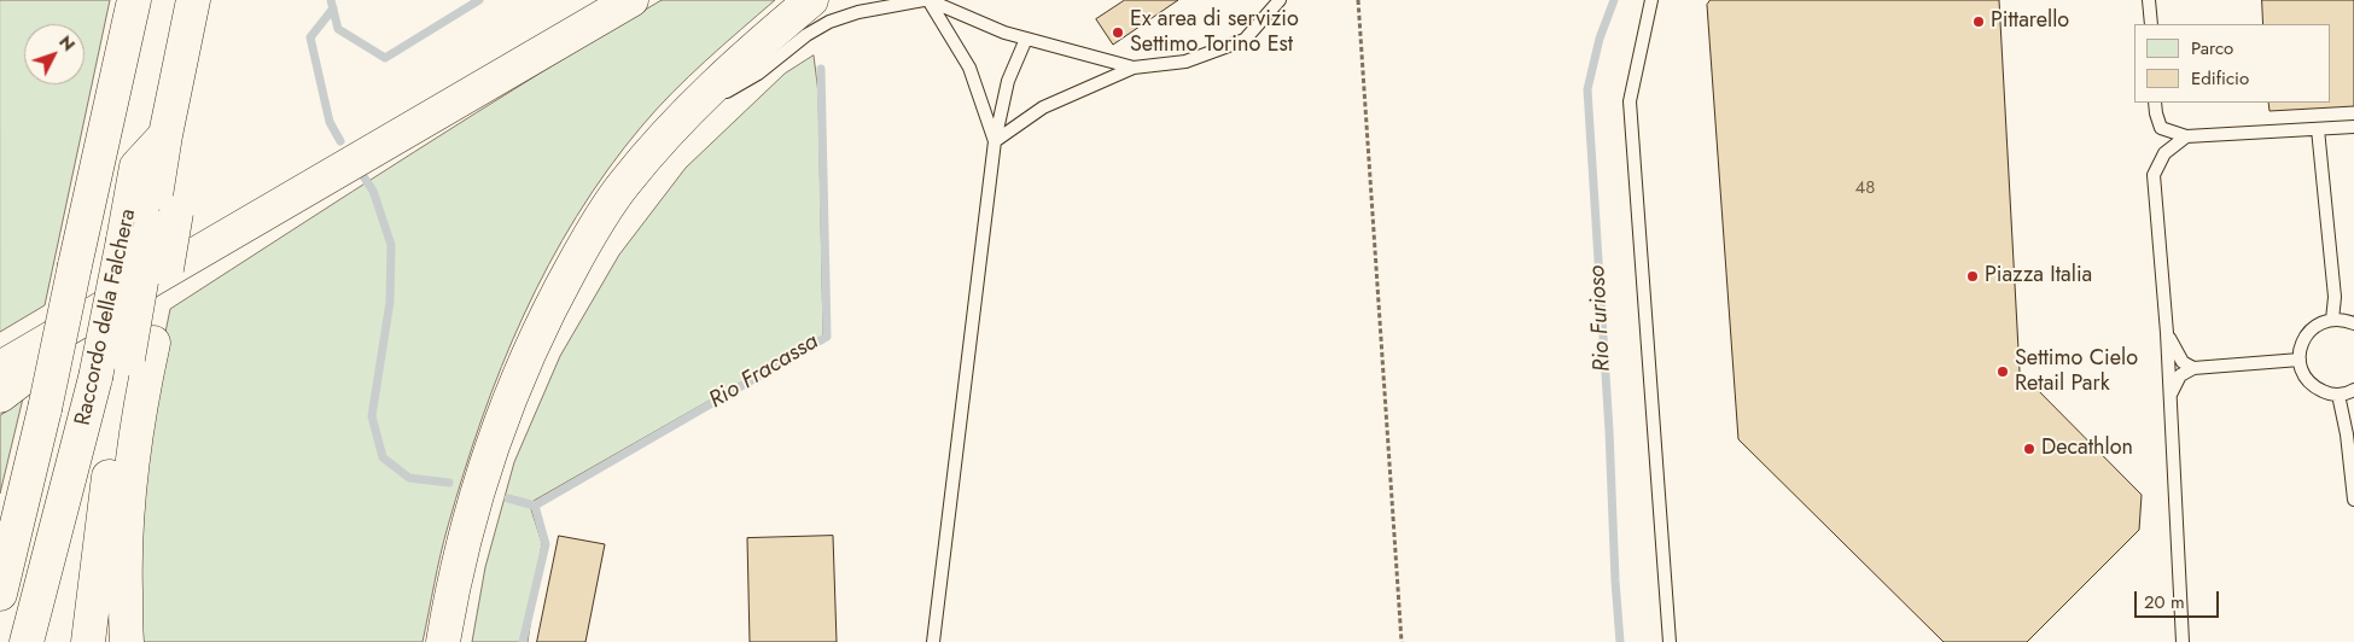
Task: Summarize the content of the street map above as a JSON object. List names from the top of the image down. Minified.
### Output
{"streets":{"highway":["Raccordo della Falchera"]},"water":["Rio Furioso","Rio Fracassa"],"places":["Pittarello","Ex area di servizio Settimo Torino Est","Piazza Italia","Settimo Cielo Retail Park","Decathlon"],"house_numbers":["48"],"legend":["Parco","Edificio"],"scale_bar":"20 m","north":"top right"}
